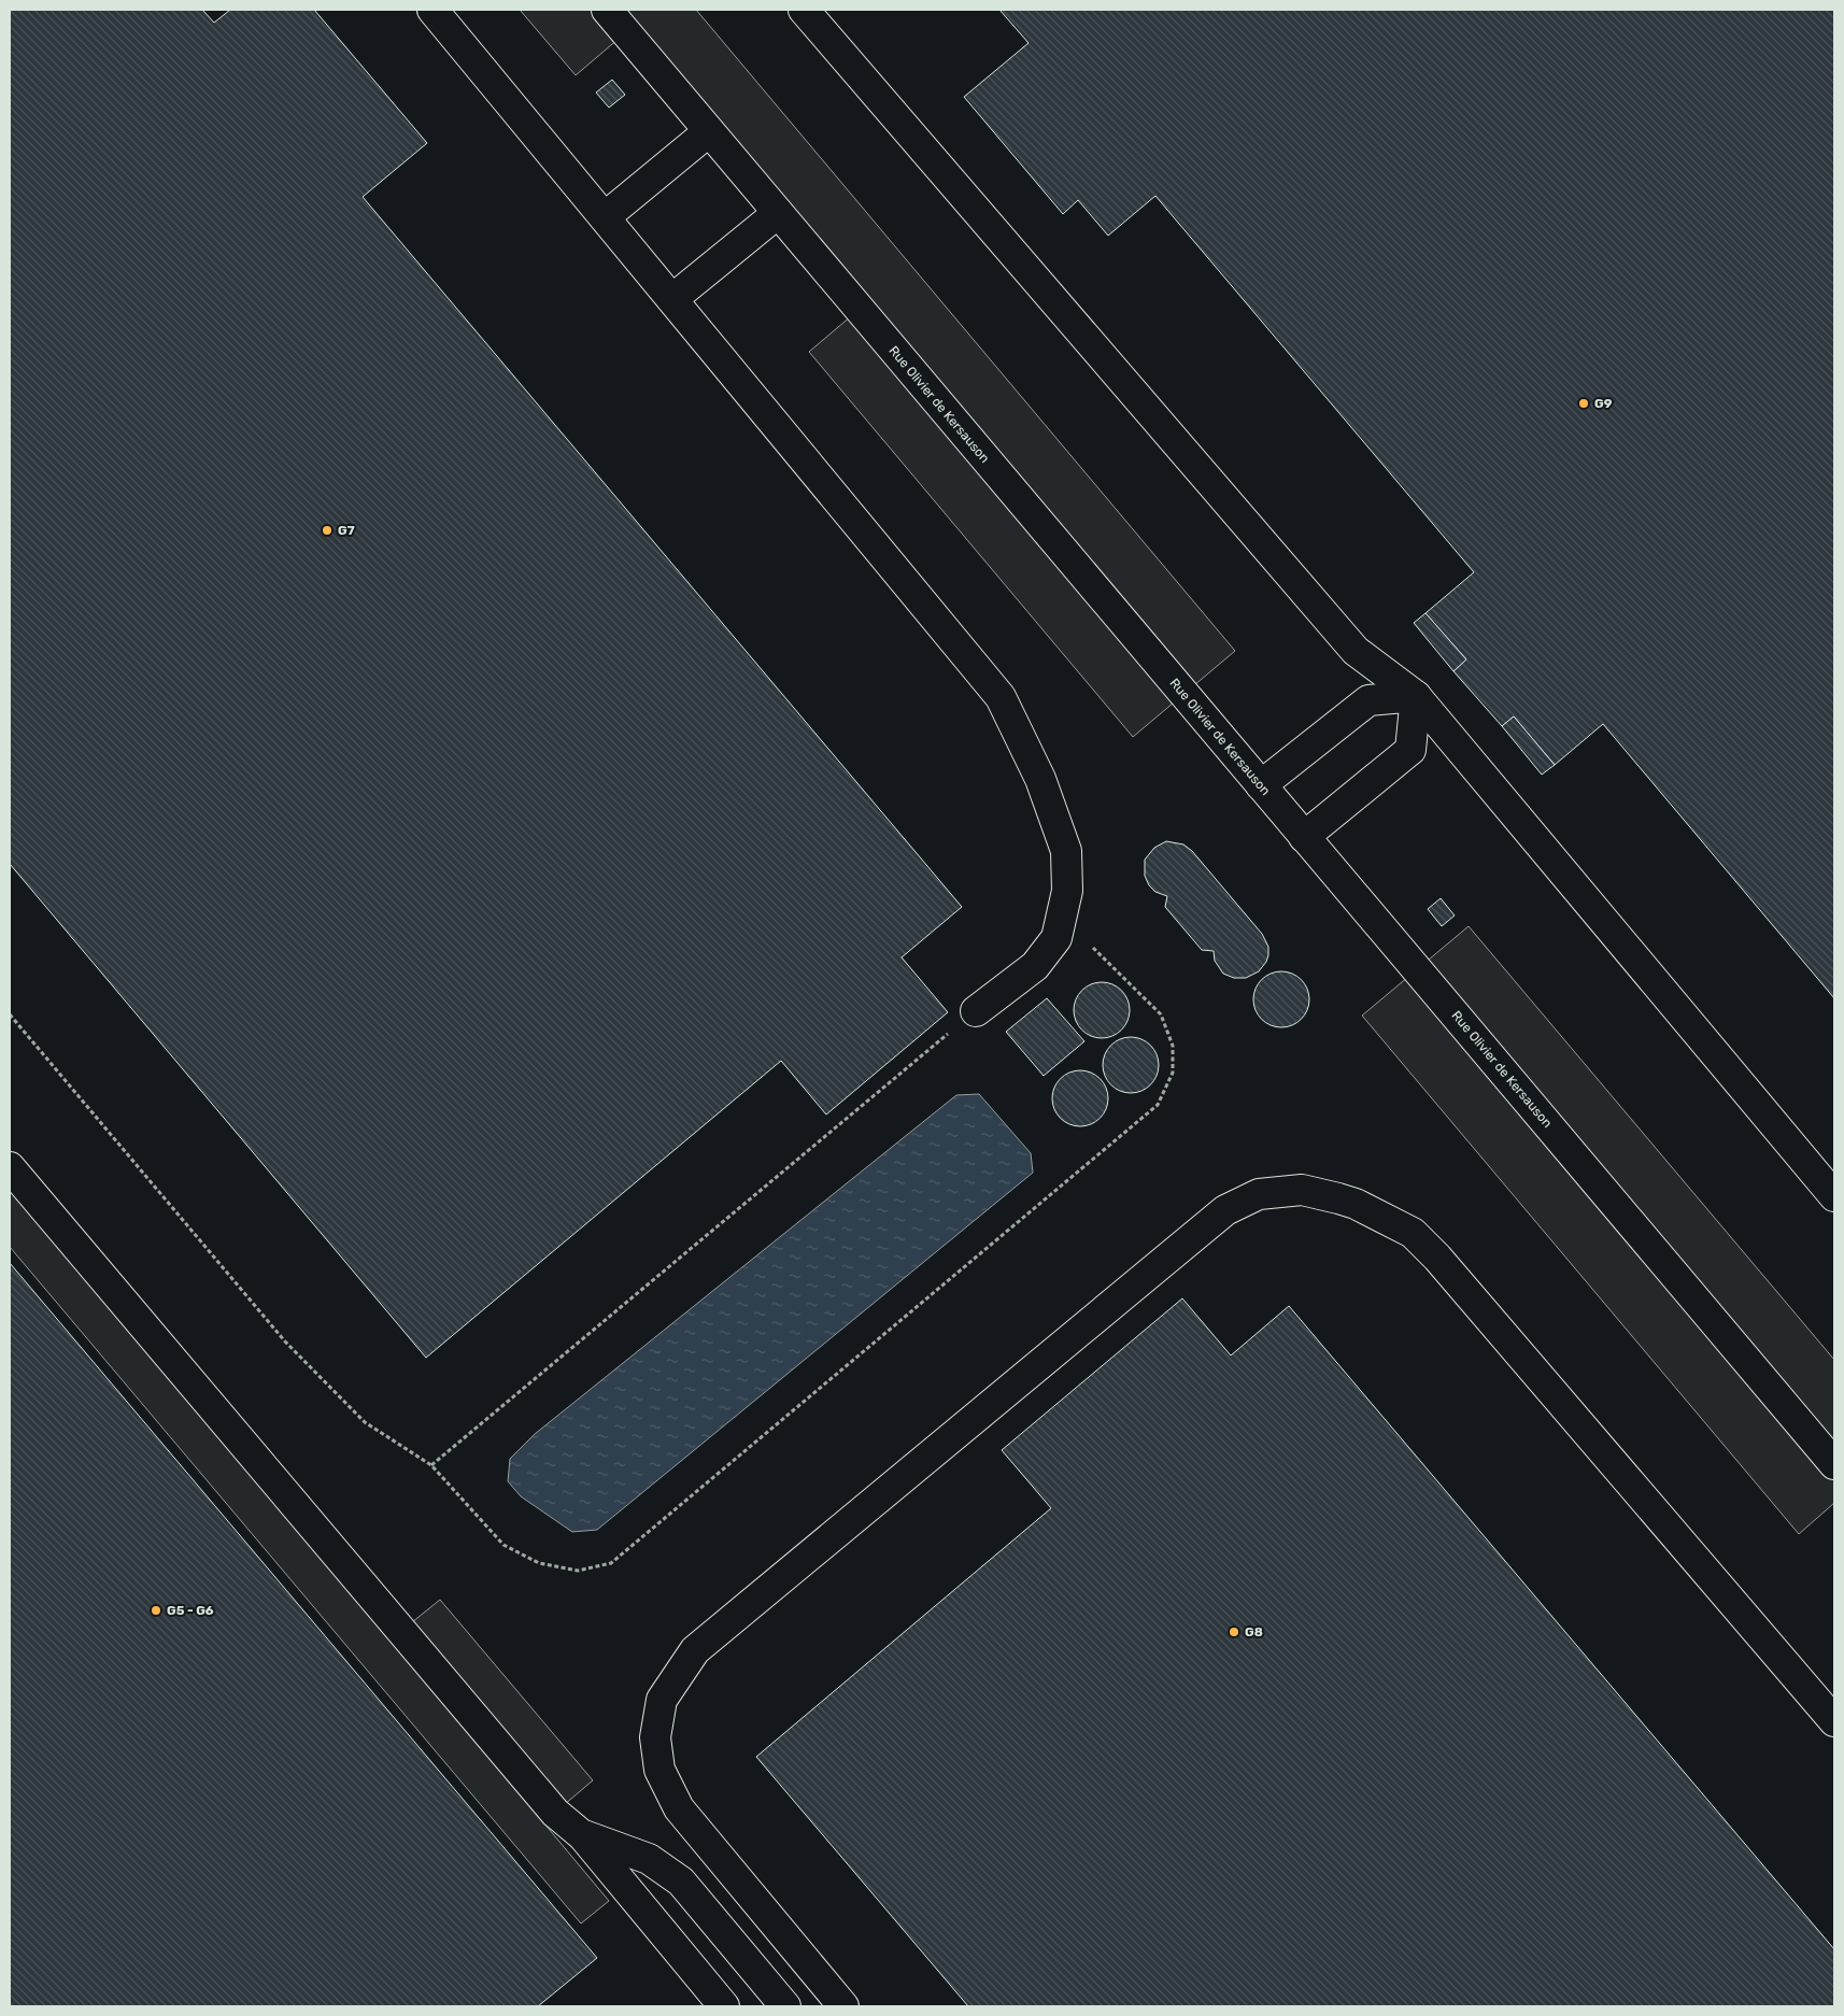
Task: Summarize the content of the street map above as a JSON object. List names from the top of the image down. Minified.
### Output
{"streets":{"street":["Rue Olivier de Kersauson"]},"places":["G9","G7","G5 - G6","G8"]}
